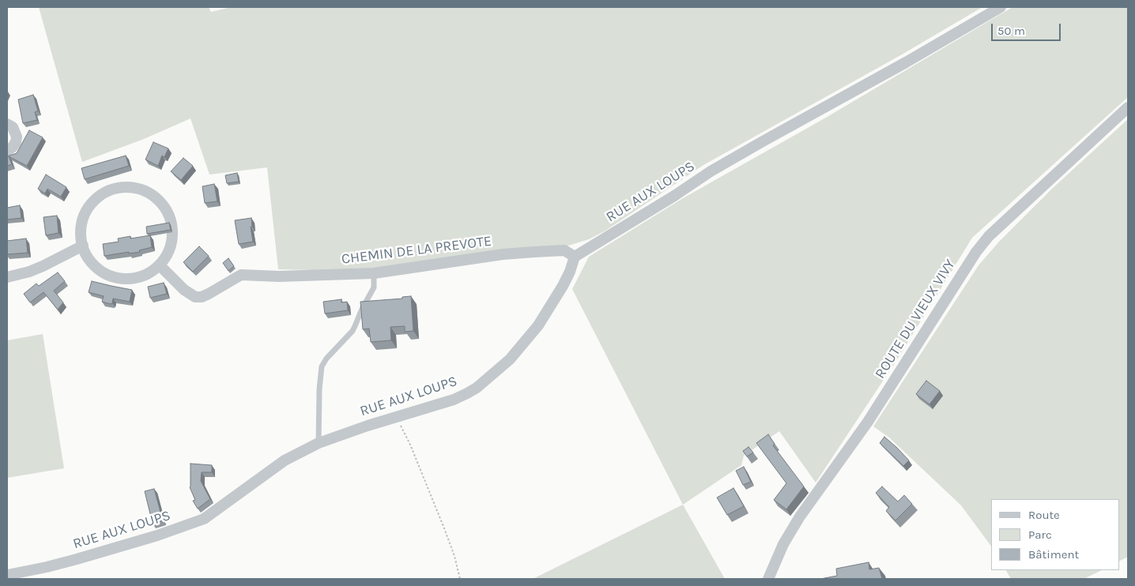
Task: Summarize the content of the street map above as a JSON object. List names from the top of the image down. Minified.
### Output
{"streets":{"street":["RUE AUX LOUPS","CHEMIN DE LA PREVOTE","ROUTE DU VIEUX VIVY"]},"crossings":[["RUE AUX LOUPS","CHEMIN DE LA PREVOTE"]],"legend":["Route","Parc","Bâtiment"],"scale_bar":"50 m"}
